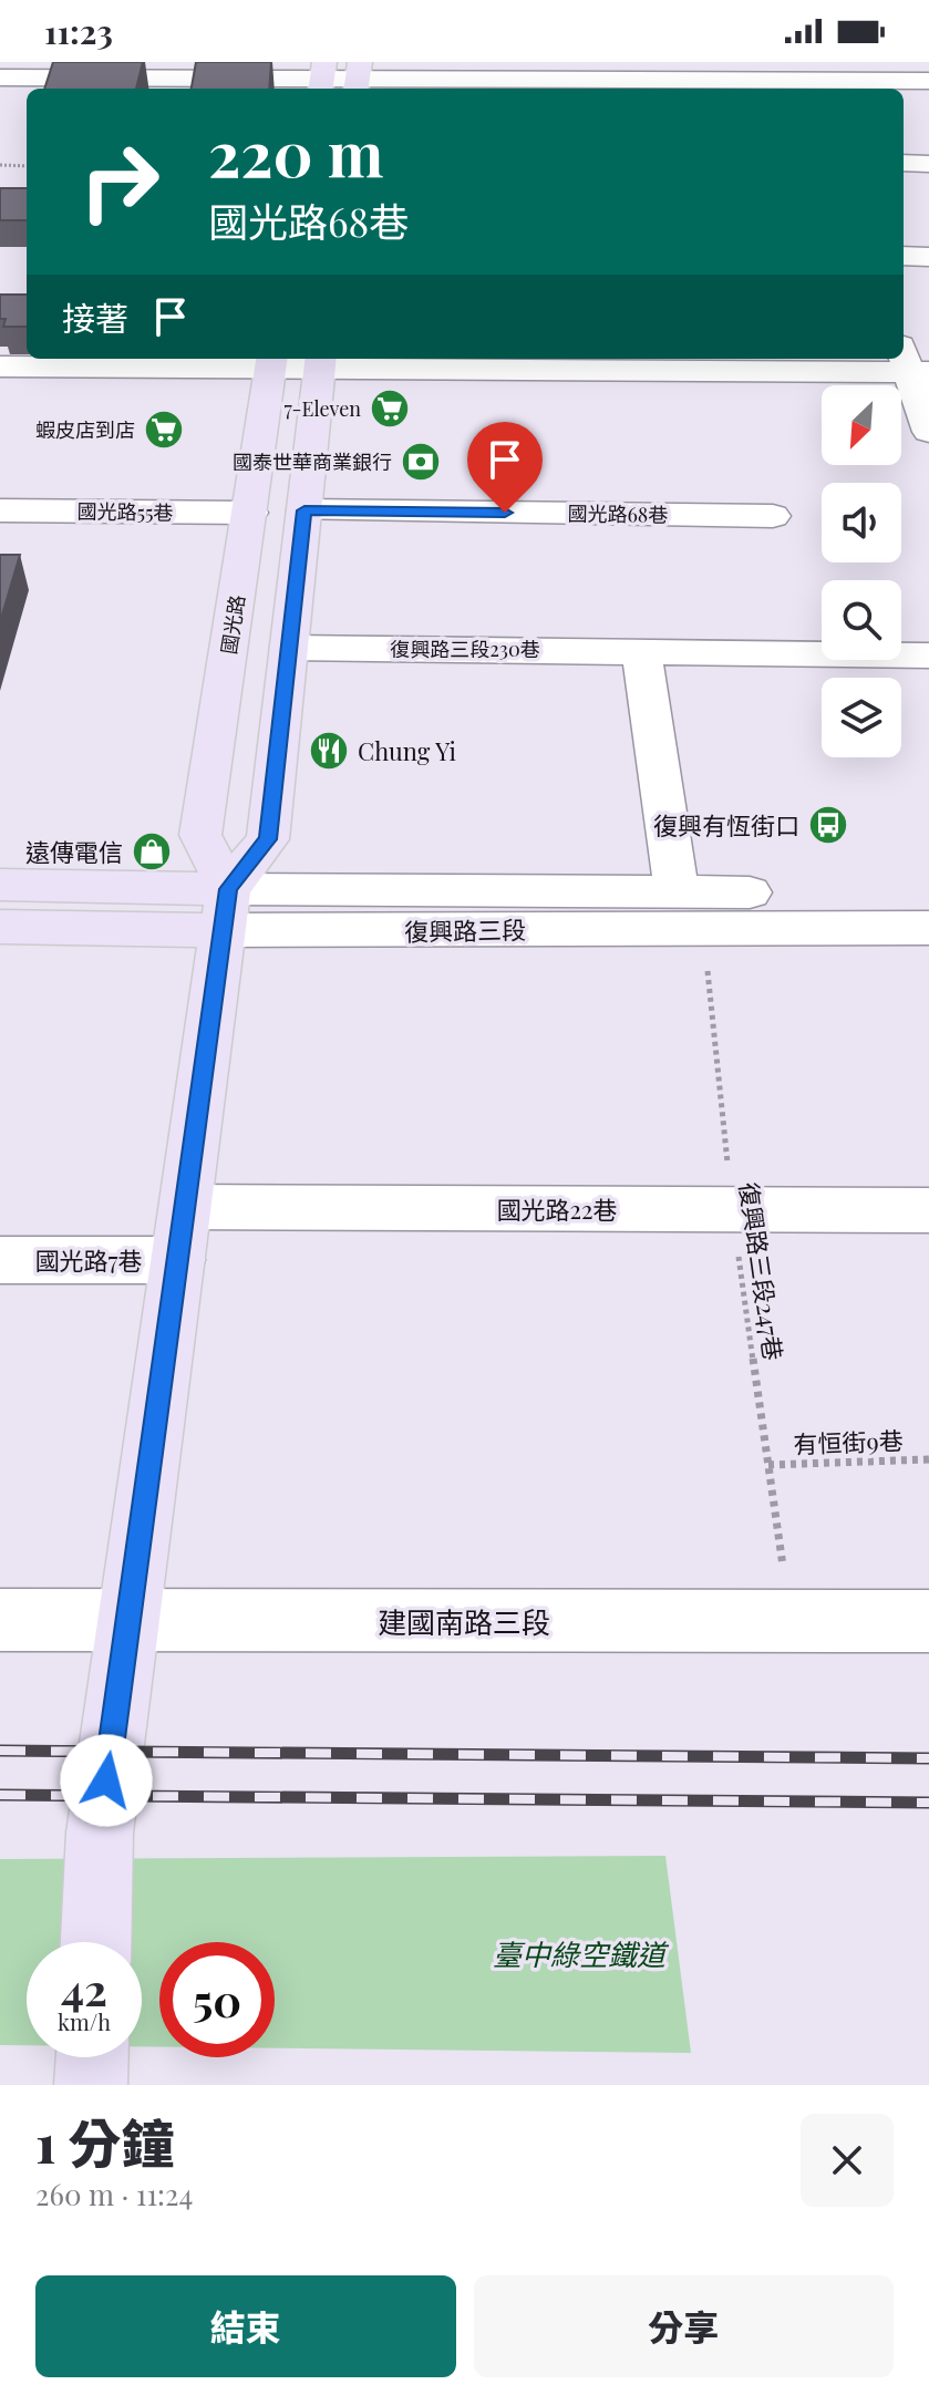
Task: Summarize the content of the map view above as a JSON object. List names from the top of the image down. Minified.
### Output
{"streets":{"main road":["國光路","復興路三段"],"street":["國光路55巷","國光路68巷","復興路三段230巷","國光路22巷","國光路7巷","建國南路三段"],"path":["復興路三段247巷","有恒街9巷"]},"crossings":[["國光路55巷","國光路"],["國光路","復興路三段"],["復興路三段","復興路三段247巷"],["國光路22巷","復興路三段247巷"],["復興路三段247巷","有恒街9巷"],["復興路三段247巷","建國南路三段"]],"parks":["臺中綠空鐵道"],"places":{"supermarket":["7-Eleven","蝦皮店到店"],"bank":["國泰世華商業銀行"],"restaurant":["Chung Yi"],"bus stop":["復興有恆街口"],"shop":["遠傳電信"]},"north":"bottom left","page":{"status":"11:23","turn":["220 m","國光路68巷"],"then":"接著","speed":"42 km/h","limit":"50","heading":["1 分鐘","260 m · 11:24"],"buttons":["結束","分享"]}}
